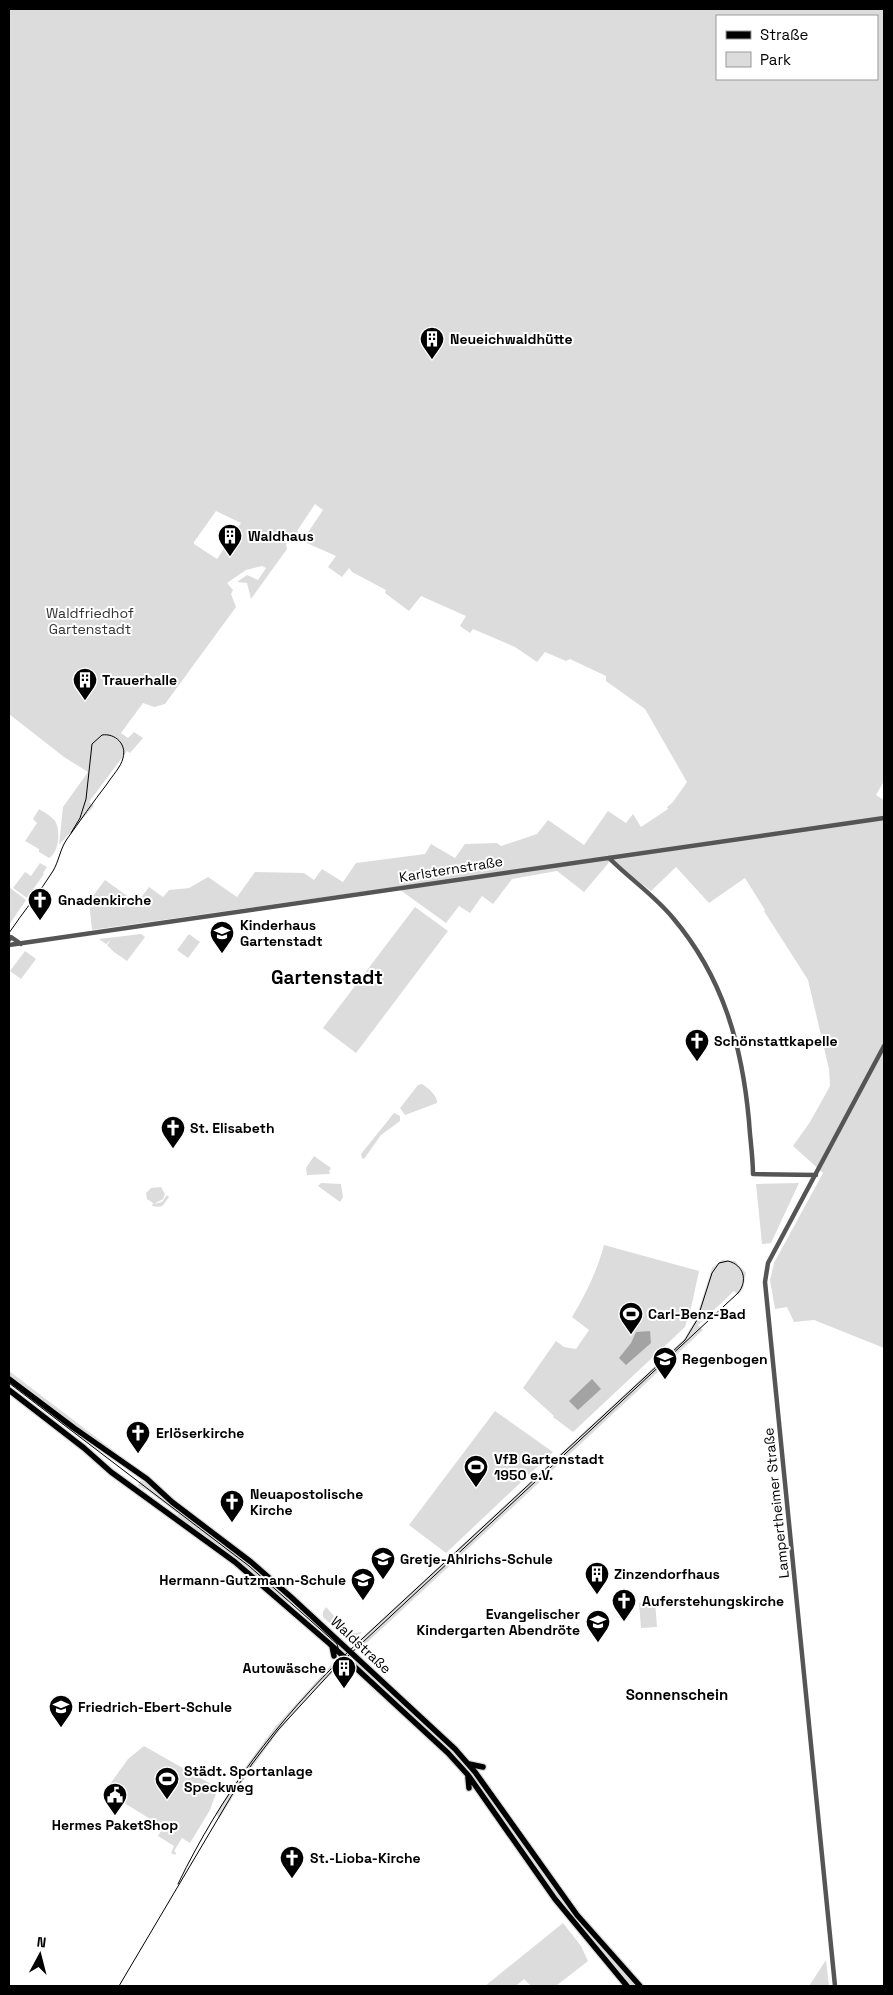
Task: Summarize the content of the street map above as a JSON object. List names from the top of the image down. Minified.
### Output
{"streets":{"main road":["Waldstraße"],"street":["Karlsternstraße","Lampertheimer Straße"]},"districts":["Gartenstadt","Sonnenschein"],"parks":["Waldfriedhof Gartenstadt"],"places":{"building":["Neueichwaldhütte","Waldhaus","Trauerhalle","Zinzendorfhaus","Autowäsche"],"church":["Gnadenkirche","Schönstattkapelle","St. Elisabeth","Erlöserkirche","Neuapostolische Kirche","Auferstehungskirche","St.-Lioba-Kirche"],"school or university":["Kinderhaus Gartenstadt","Regenbogen","Gretje-Ahlrichs-Schule","Hermann-Gutzmann-Schule","Evangelischer Kindergarten Abendröte","Friedrich-Ebert-Schule"],"sports":["Carl-Benz-Bad","VfB Gartenstadt 1950 e.V.","Städt. Sportanlage Speckweg"],"public building":["Hermes PaketShop"]},"legend":["Straße","Park"],"north":"top"}
